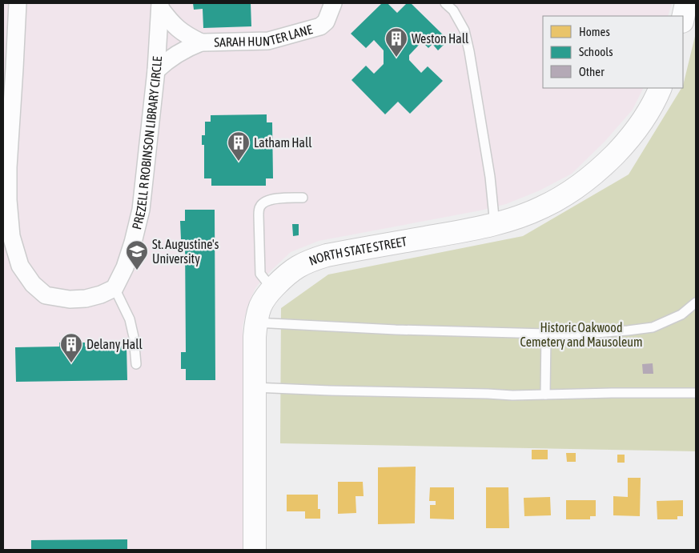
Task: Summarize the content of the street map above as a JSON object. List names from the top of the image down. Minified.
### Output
{"streets":{"street":["SARAH HUNTER LANE","PREZELL R ROBINSON LIBRARY CIRCLE","NORTH STATE STREET"]},"crossings":[["SARAH HUNTER LANE","PREZELL R ROBINSON LIBRARY CIRCLE"]],"parks":["Historic Oakwood Cemetery and Mausoleum"],"places":{"building":["Weston Hall","Latham Hall","Delany Hall"],"school or university":["St. Augustine's University"]},"legend":["Homes","Schools","Other"]}
